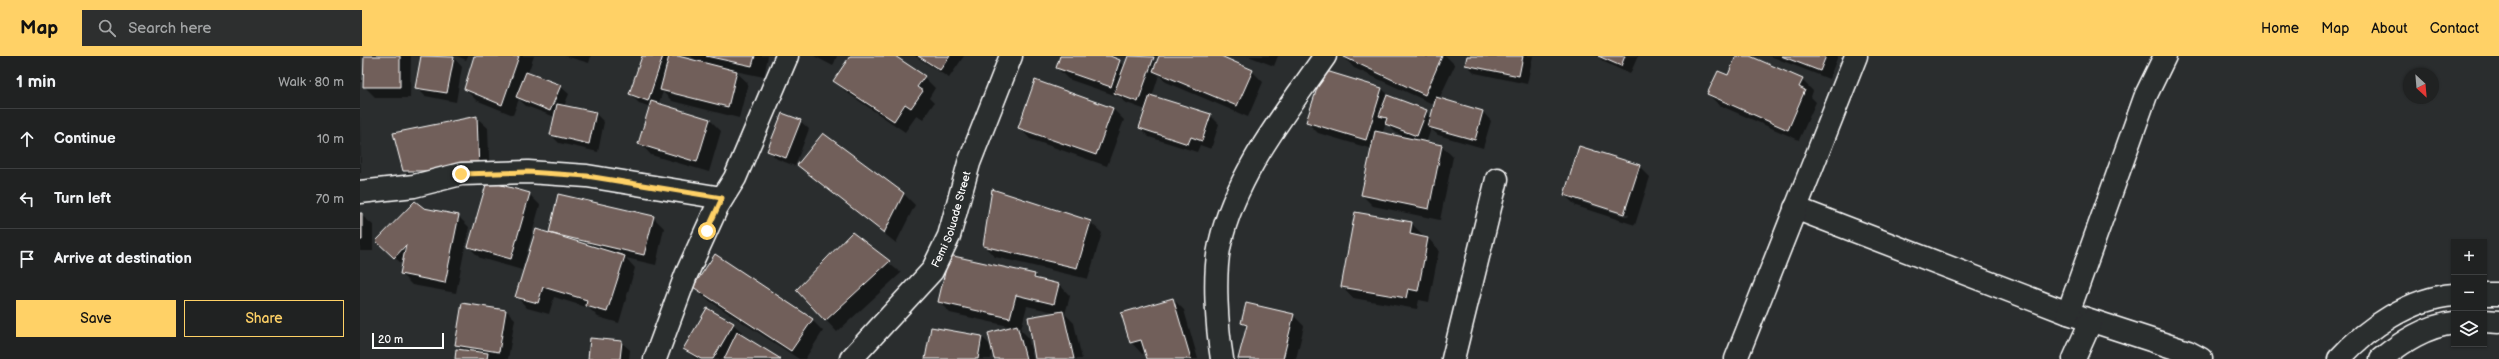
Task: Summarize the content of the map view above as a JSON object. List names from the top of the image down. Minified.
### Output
{"streets":{"street":["Femi Soluade Street"]},"scale_bar":"20 m","north":"bottom right","page":{"header":"Map","search":"Search here","nav":["Home","Map","About","Contact"],"heading":["1 min","Walk · 80 m"],"list":[["Continue","10 m"],["Turn left","70 m"],"Arrive at destination"],"map_buttons":["+","−"],"buttons":["Save","Share"],"scale":"20 m"}}
